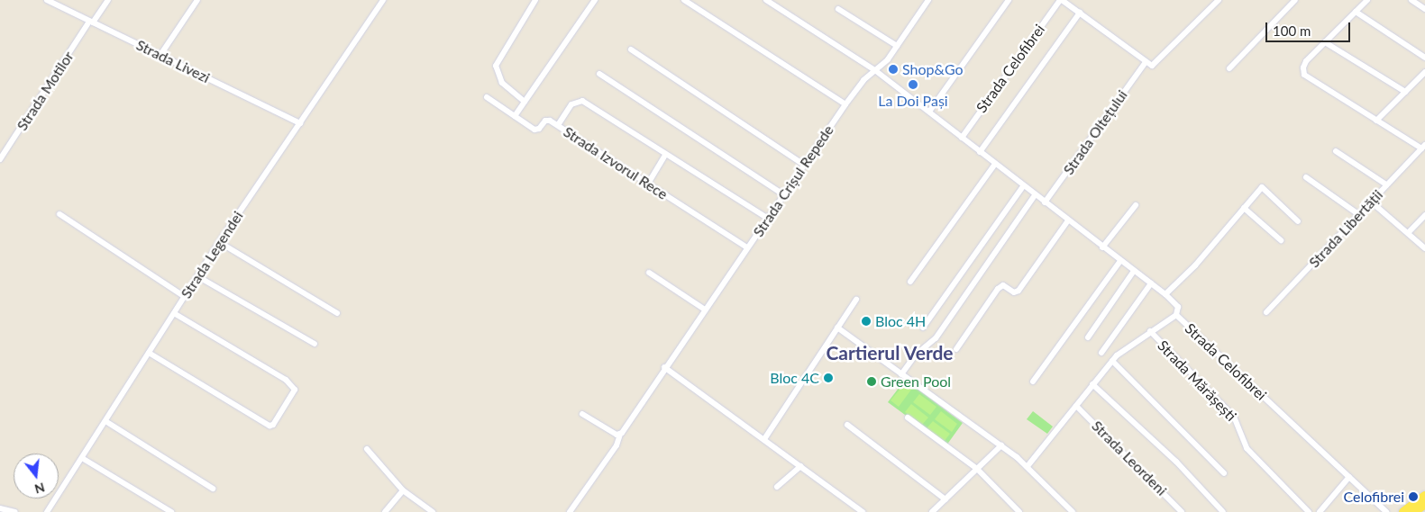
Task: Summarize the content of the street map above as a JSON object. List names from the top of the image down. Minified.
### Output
{"streets":{"street":["Strada Livezi","Strada Celofibrei","Strada Motilor","Strada Oltețului","Strada Izvorul Rece","Strada Crișul Repede","Strada Libertății","Strada Legendei","Strada Mărășești","Strada Leordeni"]},"crossings":[["Strada Livezi","Strada Motilor"],["Strada Livezi","Strada Legendei"],["Strada Celofibrei","Strada Oltețului"],["Strada Celofibrei","Strada Crișul Repede"],["Strada Celofibrei","Strada Mărășești"],["Strada Izvorul Rece","Strada Crișul Repede"],["Strada Mărășești","Strada Leordeni"]],"districts":["Cartierul Verde"],"places":["Shop&Go","La Doi Pași","Bloc 4H","Bloc 4C","Green Pool","Celofibrei"],"scale_bar":"100 m","north":"bottom"}
